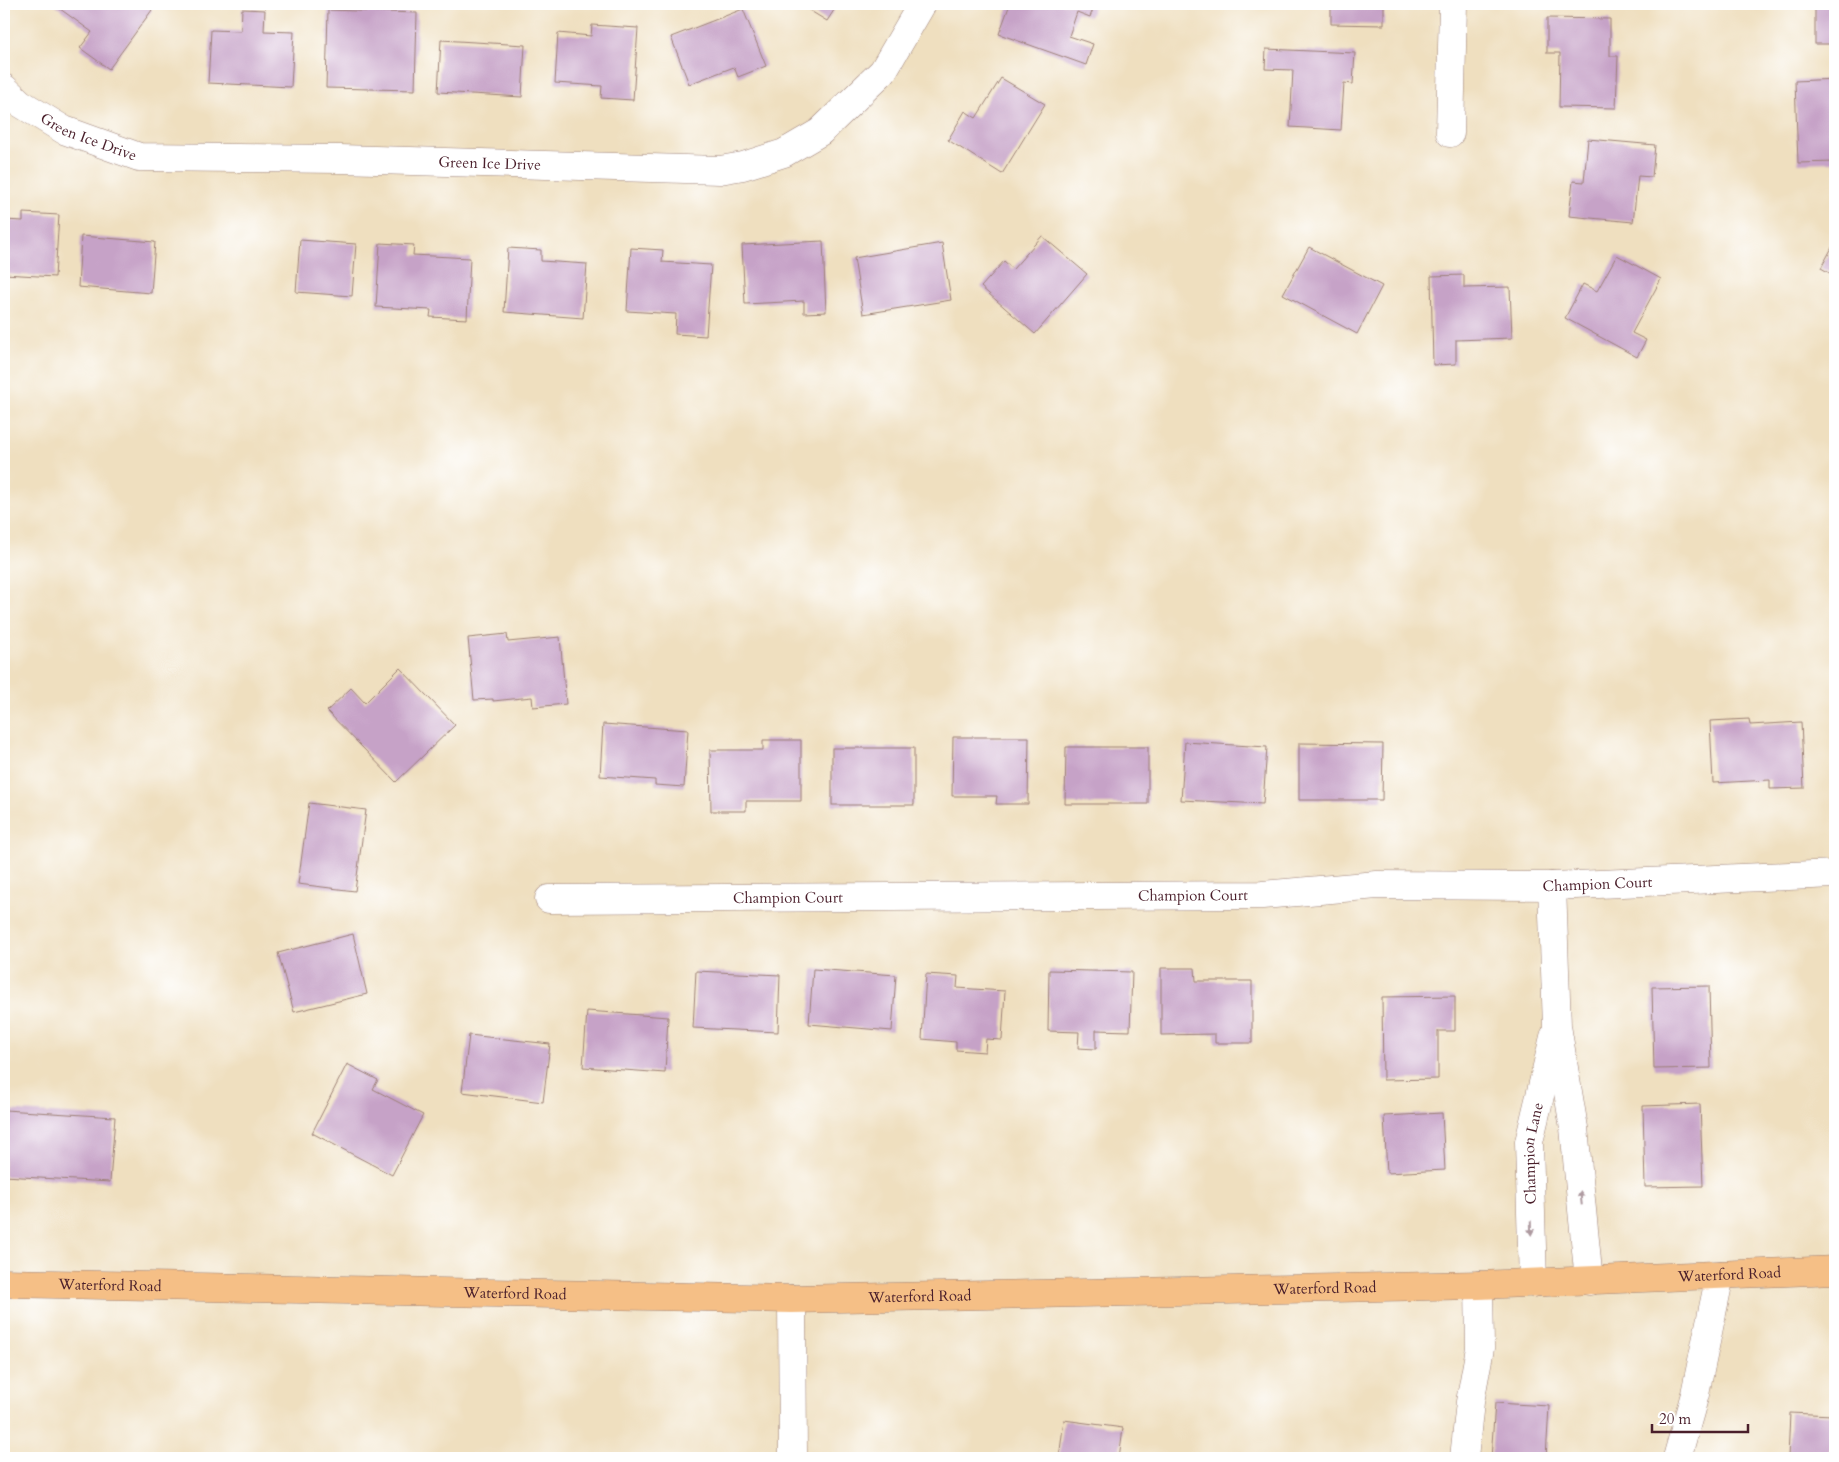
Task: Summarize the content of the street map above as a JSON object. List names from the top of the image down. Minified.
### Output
{"streets":{"main road":["Waterford Road"],"street":["Green Ice Drive","Champion Court","Champion Lane"]},"crossings":[["Champion Court","Champion Lane"],["Champion Lane","Waterford Road"]],"scale_bar":"20 m"}
